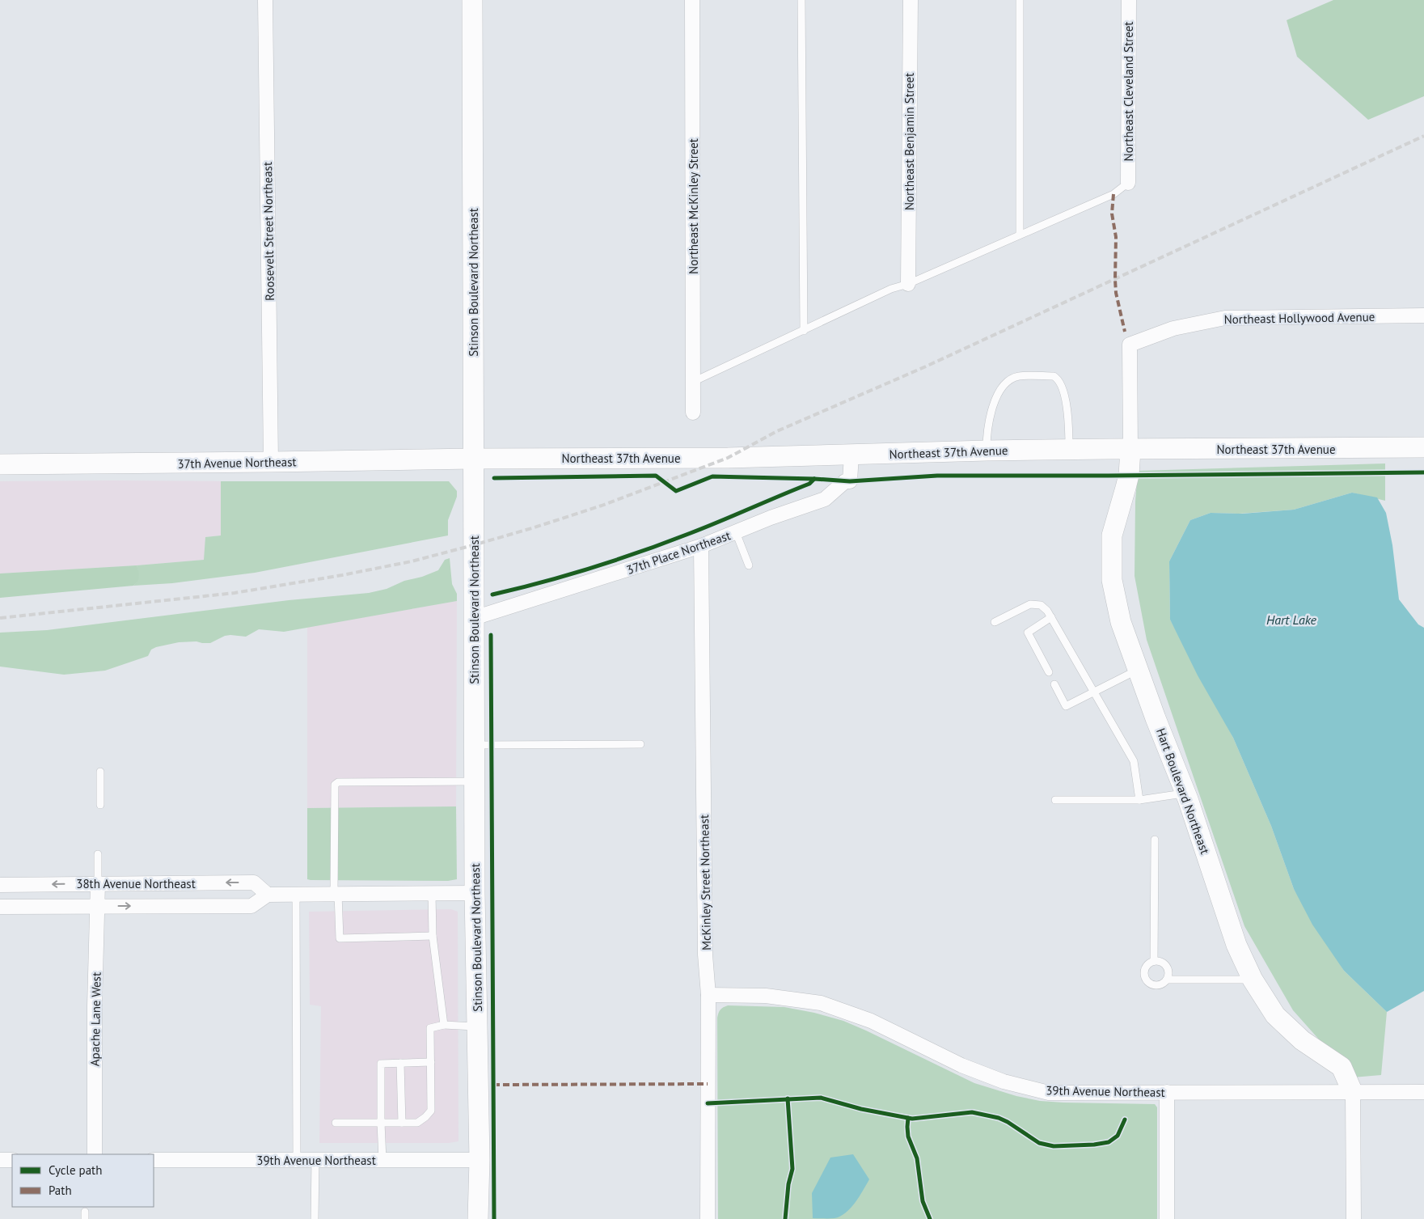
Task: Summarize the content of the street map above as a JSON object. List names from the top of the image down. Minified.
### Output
{"streets":{"street":["Northeast Cleveland Street","Northeast Benjamin Street","Northeast McKinley Street","Roosevelt Street Northeast","Stinson Boulevard Northeast","Northeast Hollywood Avenue","Northeast 37th Avenue","37th Avenue Northeast","37th Place Northeast","Hart Boulevard Northeast","McKinley Street Northeast","38th Avenue Northeast","Apache Lane West","39th Avenue Northeast"]},"crossings":[["Roosevelt Street Northeast","37th Avenue Northeast"],["Stinson Boulevard Northeast","Northeast 37th Avenue"],["Stinson Boulevard Northeast","37th Avenue Northeast"],["Stinson Boulevard Northeast","37th Place Northeast"],["Stinson Boulevard Northeast","39th Avenue Northeast"],["Northeast Hollywood Avenue","Northeast 37th Avenue"],["Northeast Hollywood Avenue","Hart Boulevard Northeast"],["Northeast 37th Avenue","37th Avenue Northeast"],["Northeast 37th Avenue","37th Place Northeast"],["Northeast 37th Avenue","Hart Boulevard Northeast"],["37th Place Northeast","McKinley Street Northeast"],["Hart Boulevard Northeast","39th Avenue Northeast"],["McKinley Street Northeast","39th Avenue Northeast"],["38th Avenue Northeast","Apache Lane West"]],"water":["Hart Lake"],"legend":["Cycle path","Path"]}
